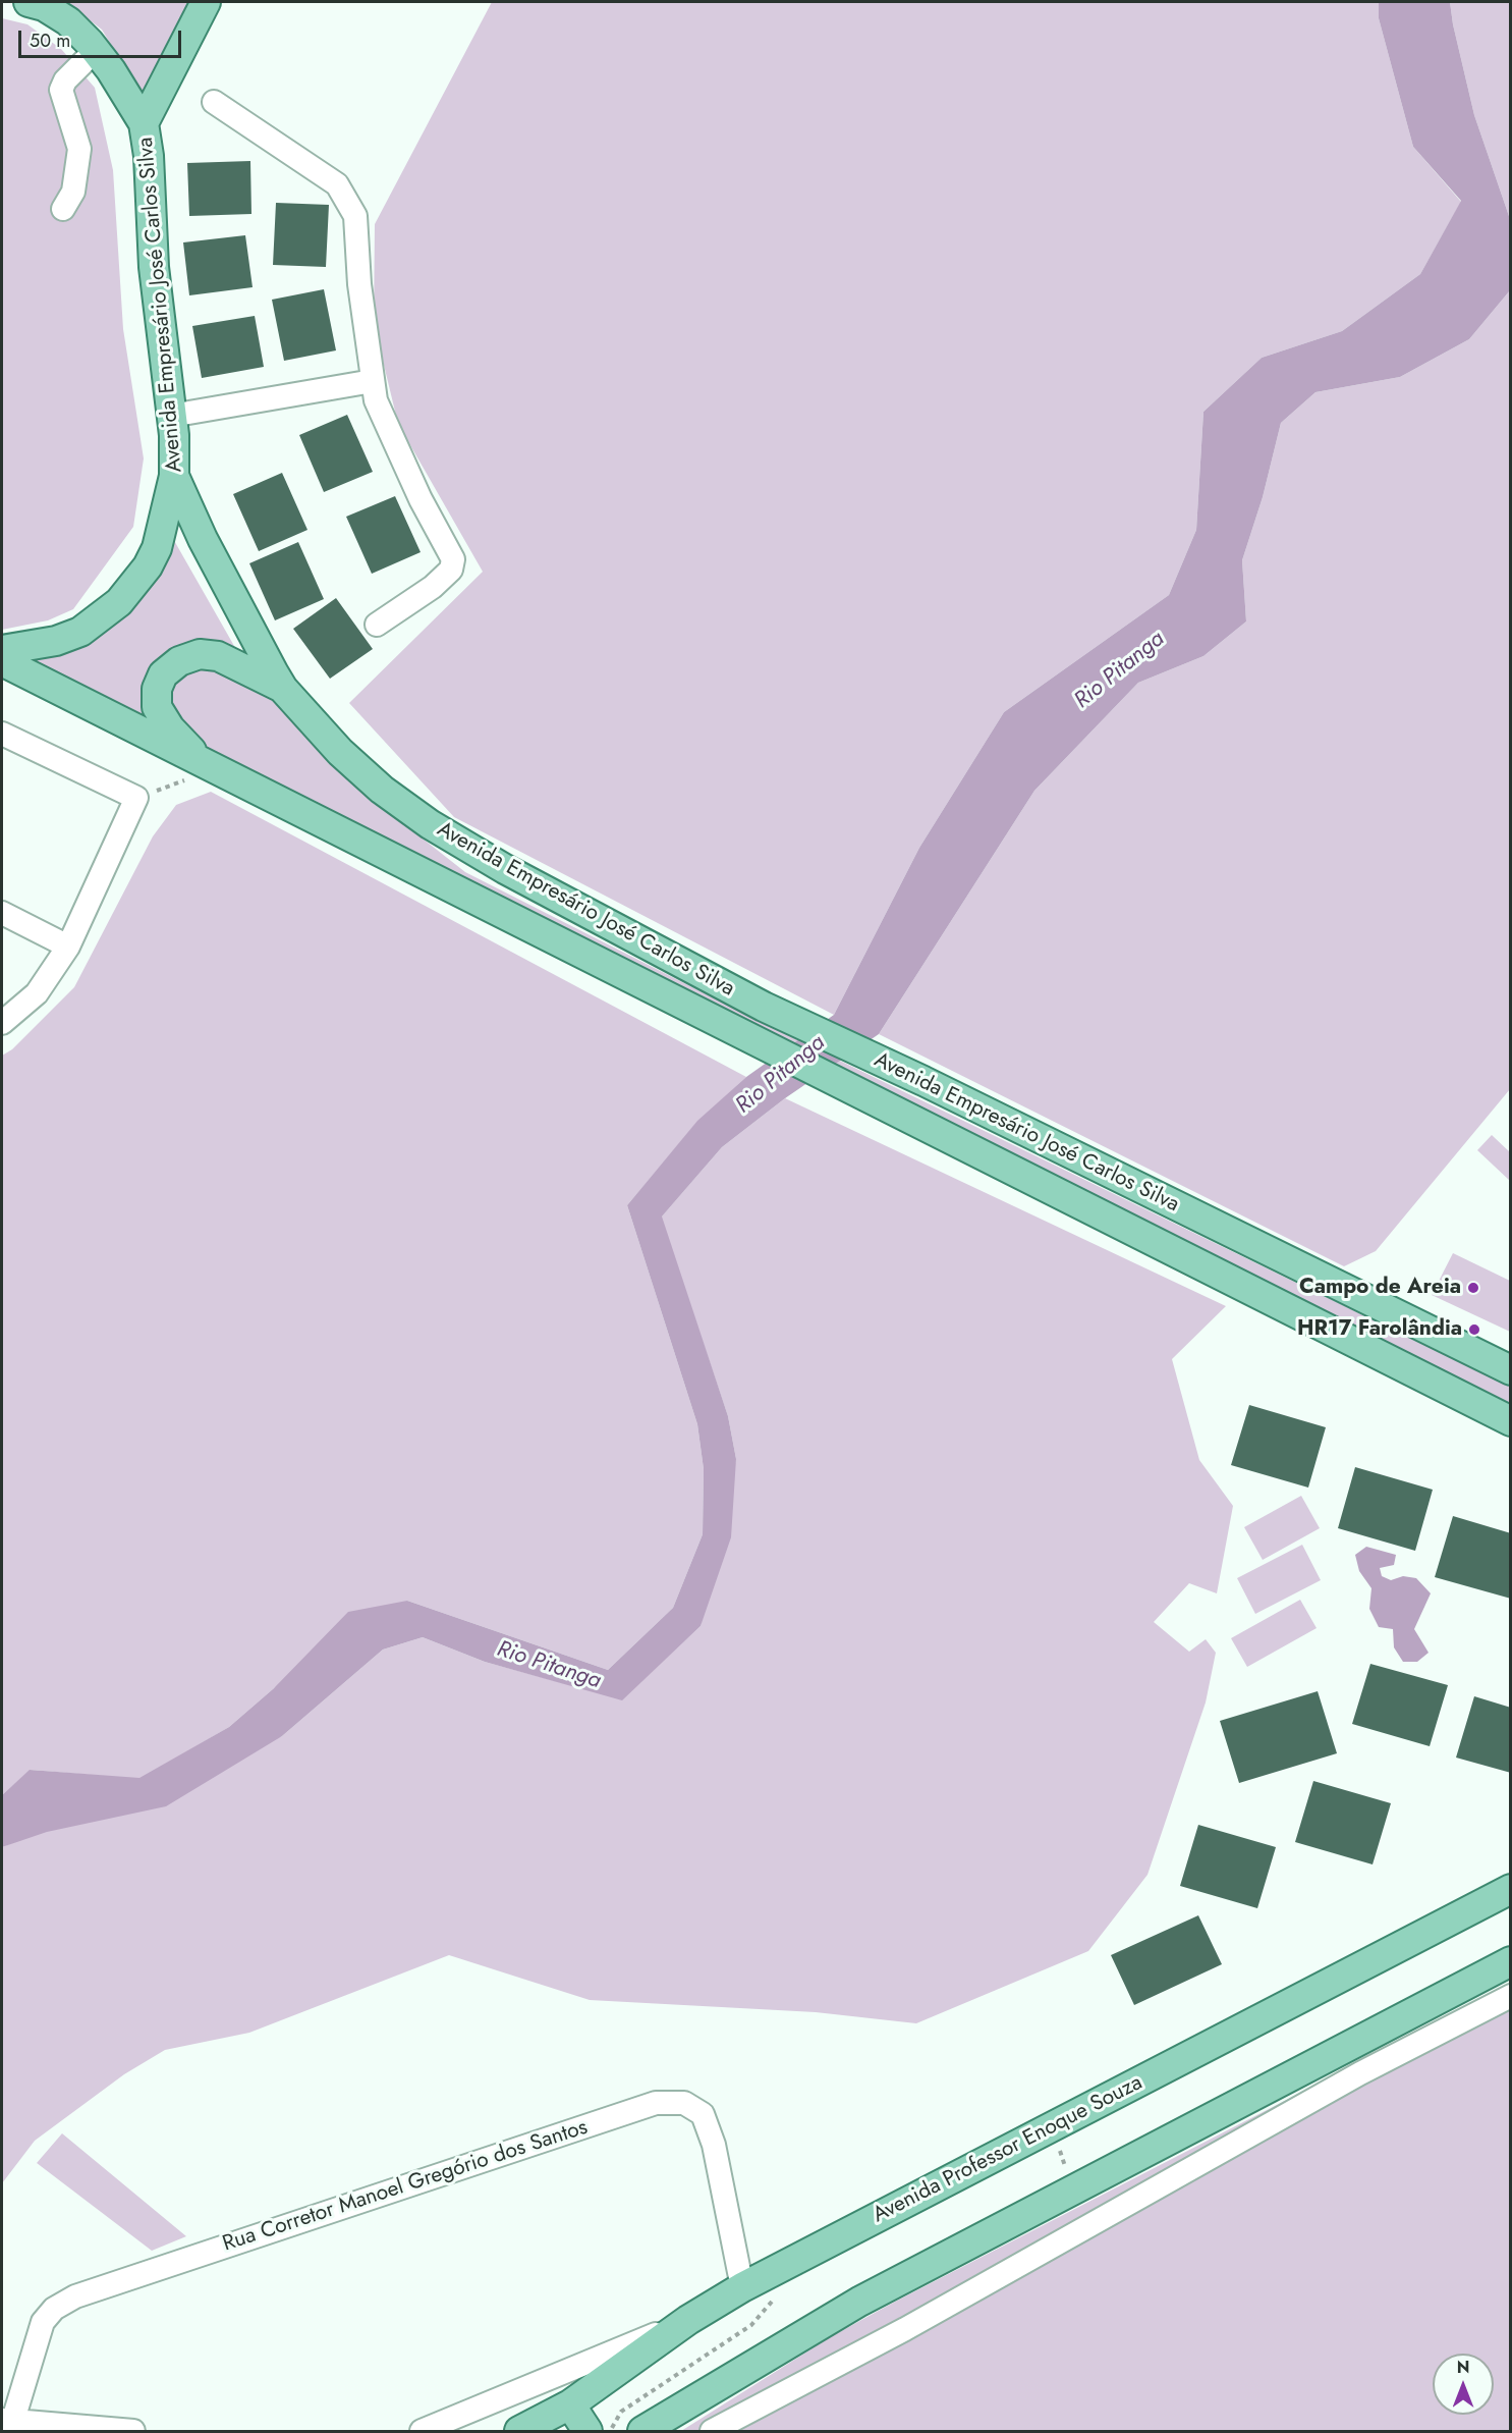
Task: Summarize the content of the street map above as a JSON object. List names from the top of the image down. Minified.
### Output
{"streets":{"main road":["Avenida Empresário José Carlos Silva","Avenida Professor Enoque Souza"],"street":["Rua Corretor Manoel Gregório dos Santos"]},"crossings":[["Avenida Professor Enoque Souza","Rua Corretor Manoel Gregório dos Santos"]],"water":["Rio Pitanga"],"places":["Campo de Areia","HR17 Farolândia"],"scale_bar":"50 m","north":"top"}
